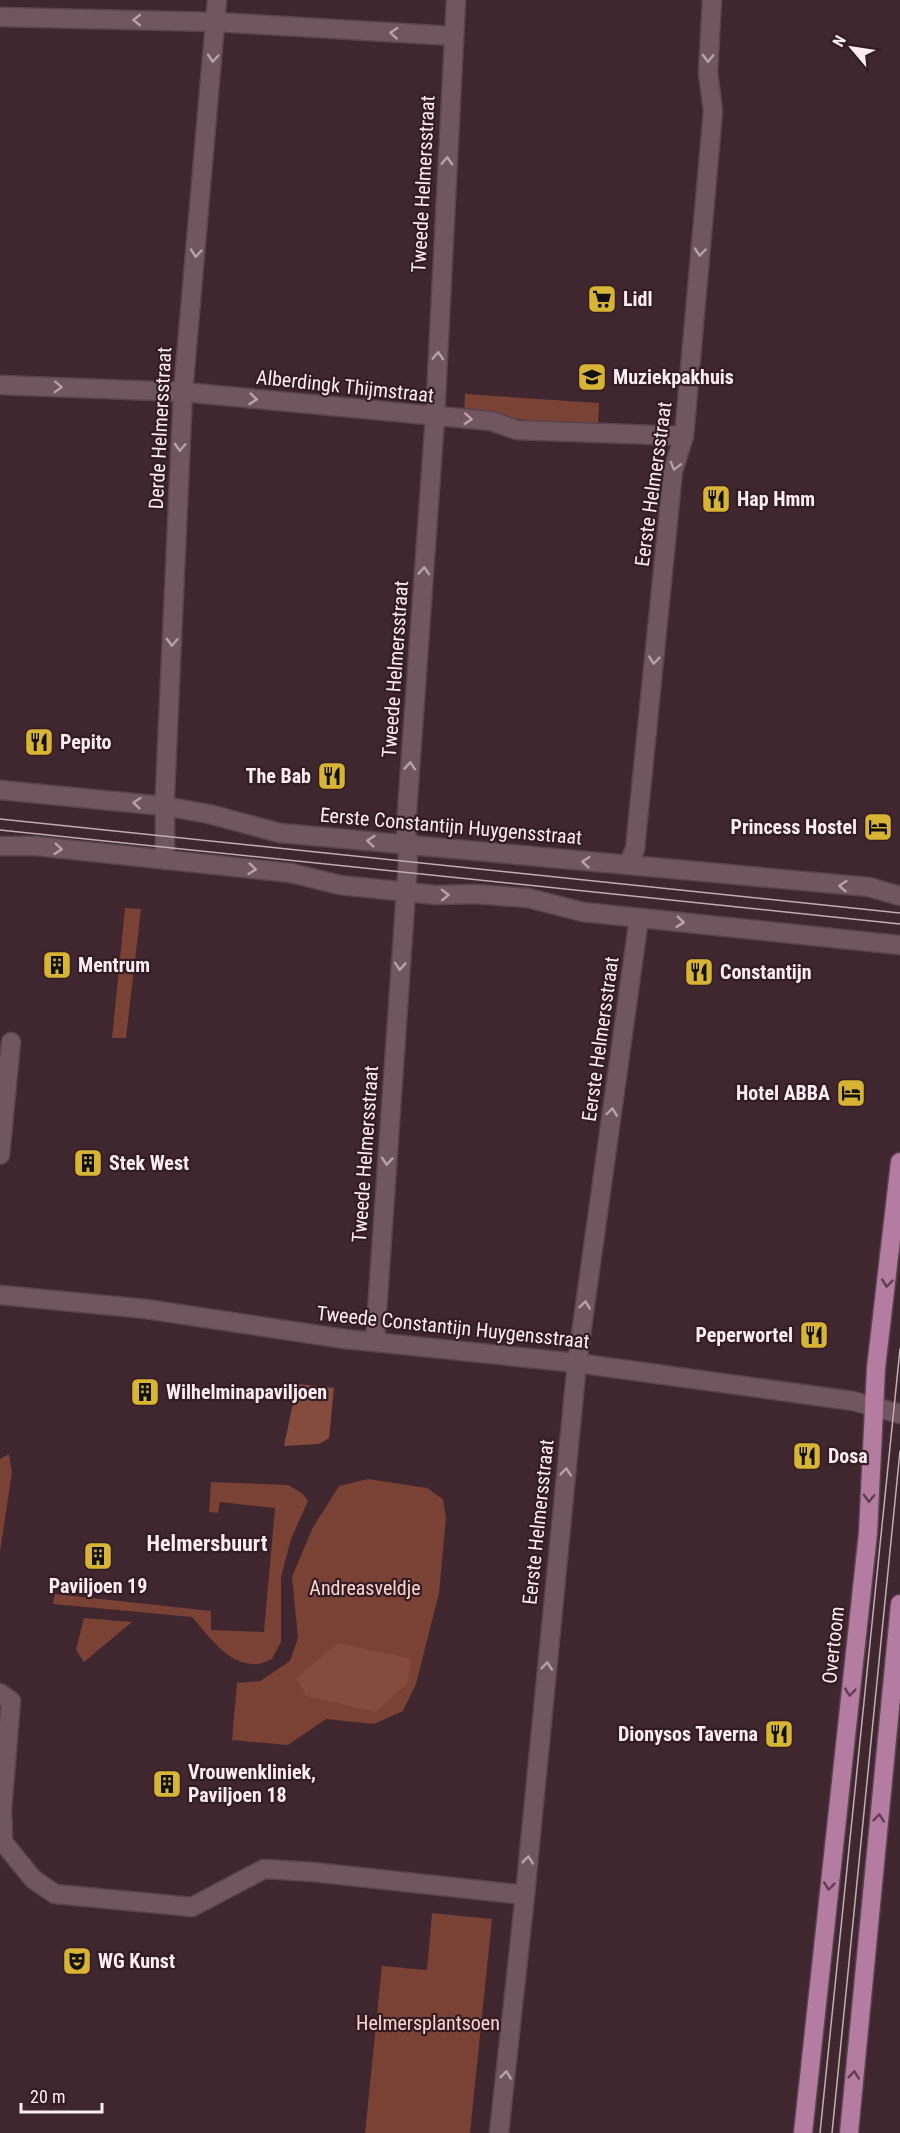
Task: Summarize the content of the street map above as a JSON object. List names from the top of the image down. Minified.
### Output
{"streets":{"main road":["Overtoom"],"street":["Tweede Helmersstraat","Alberdingk Thijmstraat","Derde Helmersstraat","Eerste Helmersstraat","Eerste Constantijn Huygensstraat","Tweede Constantijn Huygensstraat"]},"crossings":[["Tweede Helmersstraat","Alberdingk Thijmstraat"],["Tweede Helmersstraat","Eerste Constantijn Huygensstraat"],["Tweede Helmersstraat","Tweede Constantijn Huygensstraat"],["Alberdingk Thijmstraat","Derde Helmersstraat"],["Alberdingk Thijmstraat","Eerste Helmersstraat"],["Derde Helmersstraat","Eerste Constantijn Huygensstraat"],["Eerste Helmersstraat","Eerste Constantijn Huygensstraat"],["Eerste Helmersstraat","Tweede Constantijn Huygensstraat"],["Tweede Constantijn Huygensstraat","Overtoom"]],"one_way":["Alberdingk Thijmstraat","Derde Helmersstraat"],"districts":["Helmersbuurt"],"parks":["Andreasveldje","Helmersplantsoen"],"places":{"supermarket":["Lidl"],"school or university":["Muziekpakhuis"],"restaurant":["Hap Hmm","Pepito","The Bab","Constantijn","Peperwortel","Dosa","Dionysos Taverna"],"hotel":["Princess Hostel","Hotel ABBA"],"building":["Mentrum","Stek West","Wilhelminapaviljoen","Paviljoen 19","Vrouwenkliniek, Paviljoen 18"],"theatre":["WG Kunst"]},"scale_bar":"20 m","north":"top left"}
